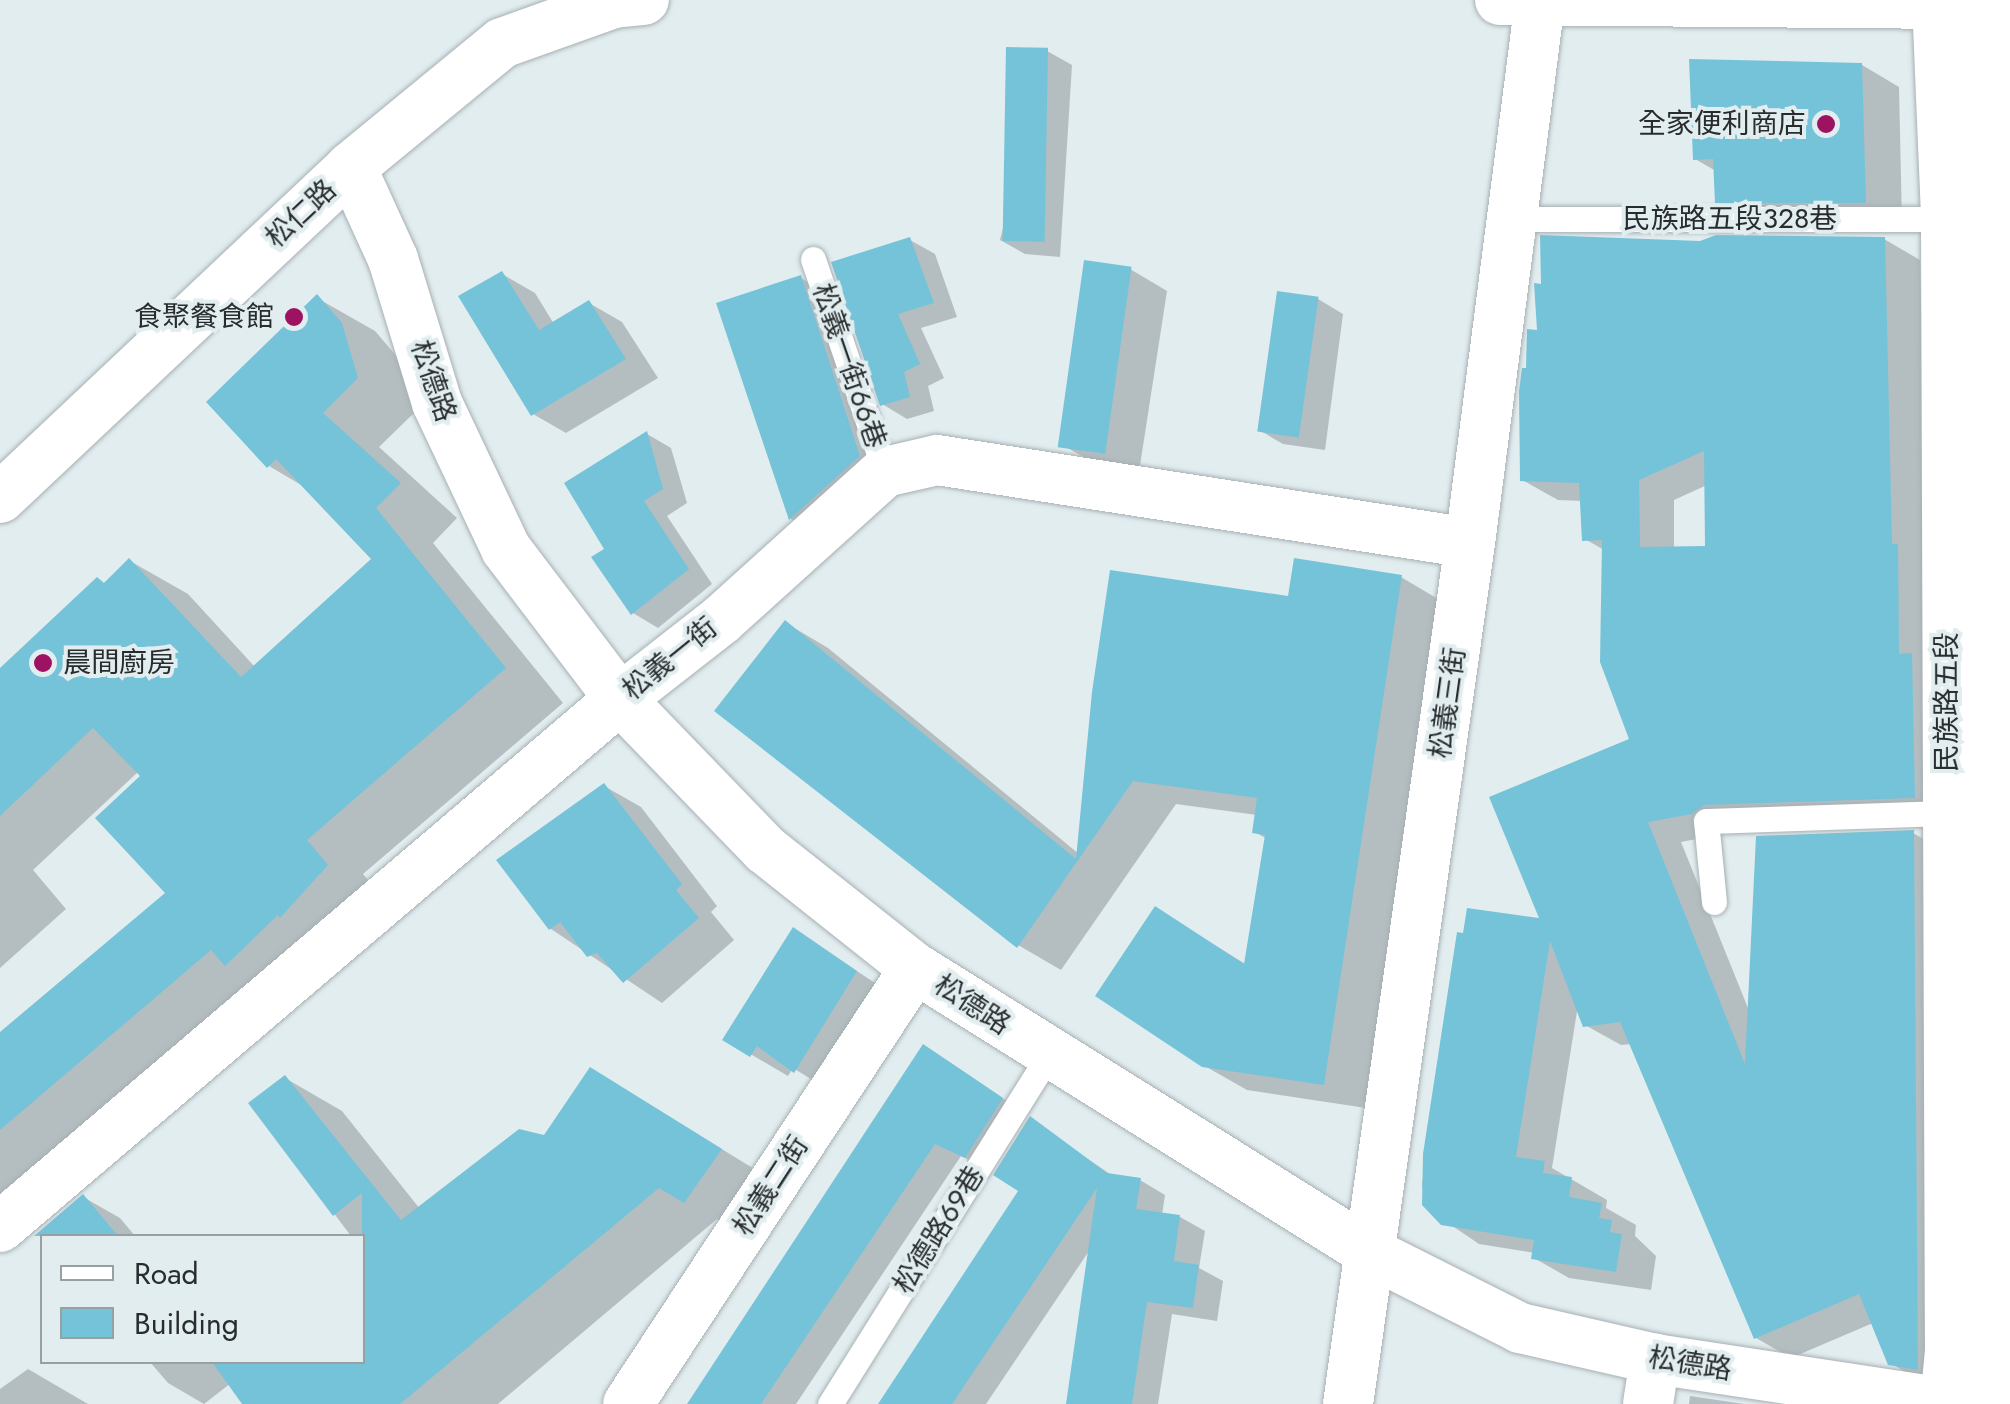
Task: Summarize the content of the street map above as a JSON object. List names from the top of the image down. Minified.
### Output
{"streets":{"main road":["民族路五段"],"street":["松仁路","松德路","松義一街","松義三街","松義二街"],"lane":["民族路五段328巷","松義一街66巷","松德路69巷"]},"crossings":[["松仁路","松德路"],["民族路五段328巷","民族路五段"],["民族路五段328巷","松義三街"],["松義一街66巷","松義一街"],["松德路","松義一街"],["松德路","民族路五段"],["松德路","松義三街"],["松德路","松義二街"],["松德路","松德路69巷"],["松義一街","松義三街"]],"places":["全家便利商店","食聚餐食館","晨間廚房"],"legend":["Road","Building"]}
